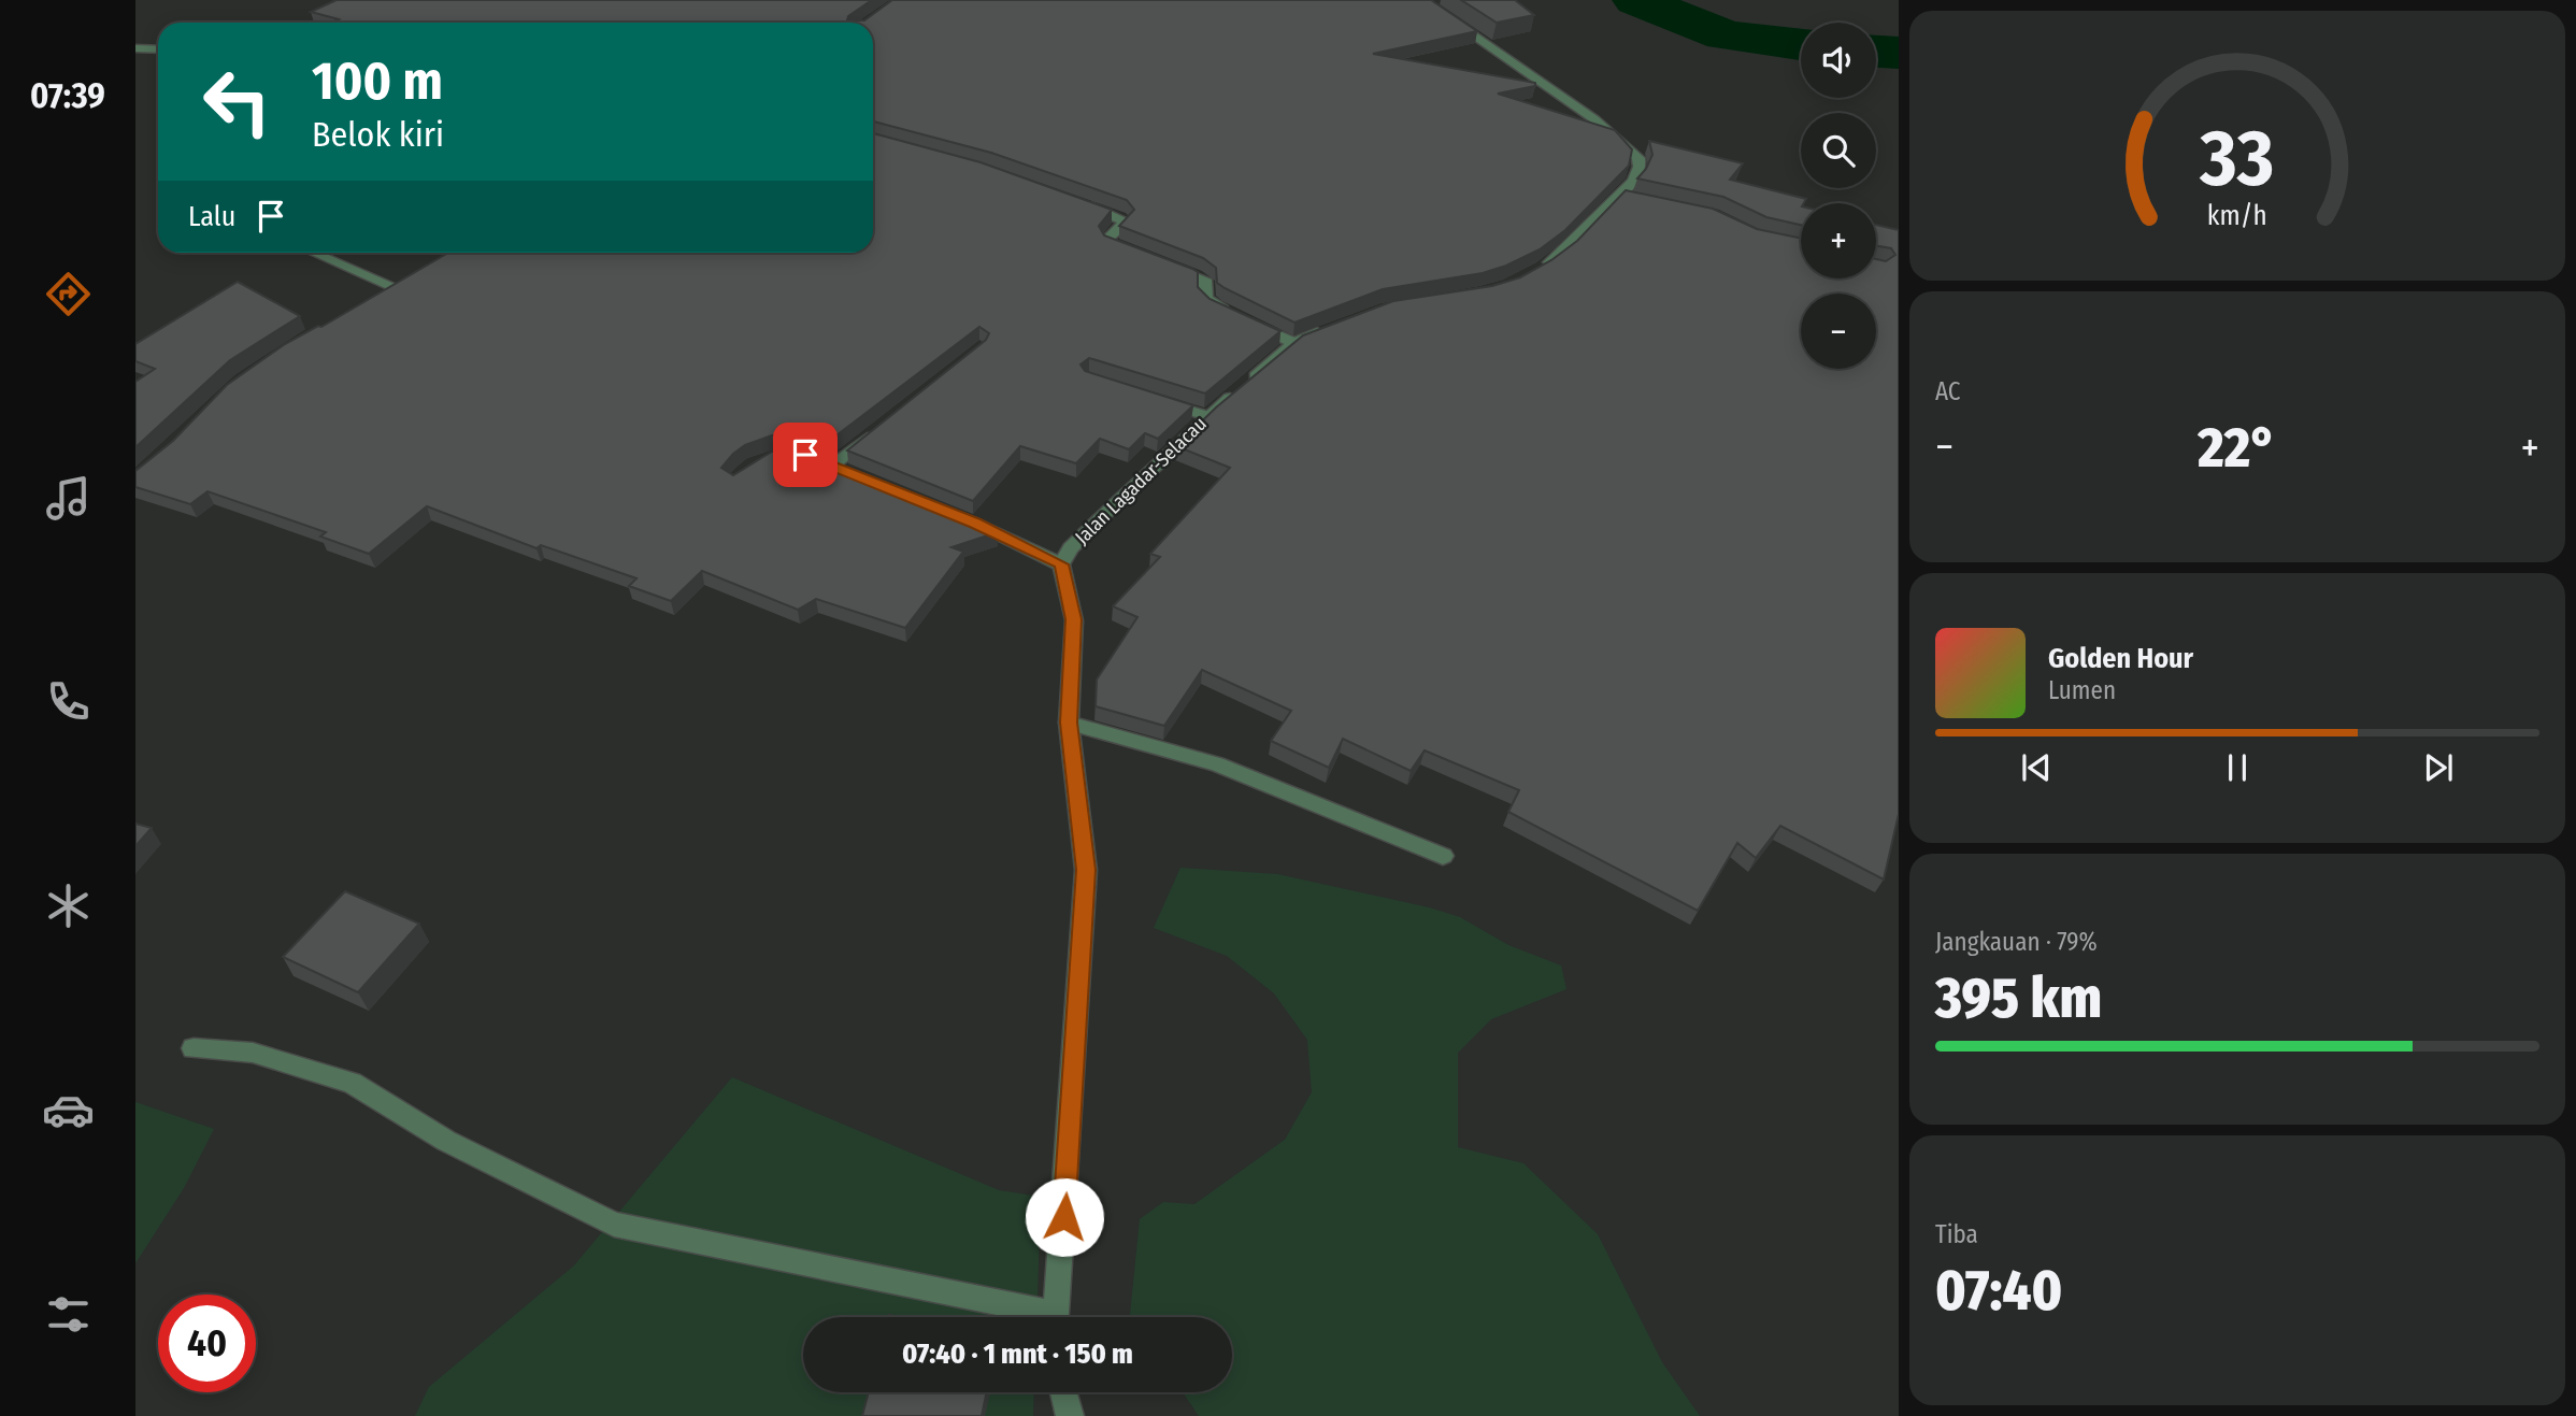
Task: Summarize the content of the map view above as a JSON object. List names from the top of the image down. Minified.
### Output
{"streets":{"street":["Jalan Lagadar-Selacau"]},"page":{"tabs":"07:39","map_buttons":["+","−"],"turn":["100 m","Belok kiri"],"then":"Lalu","tile":["AC",["Jangkauan · 79%","395 km"],["Tiba","07:40"]],"heat":["−","22°","+"],"song":["Golden Hour","Lumen"],"limit":"40","trip":"07:40 · 1 mnt · 150 m","gauge":["33","km/h"]}}
